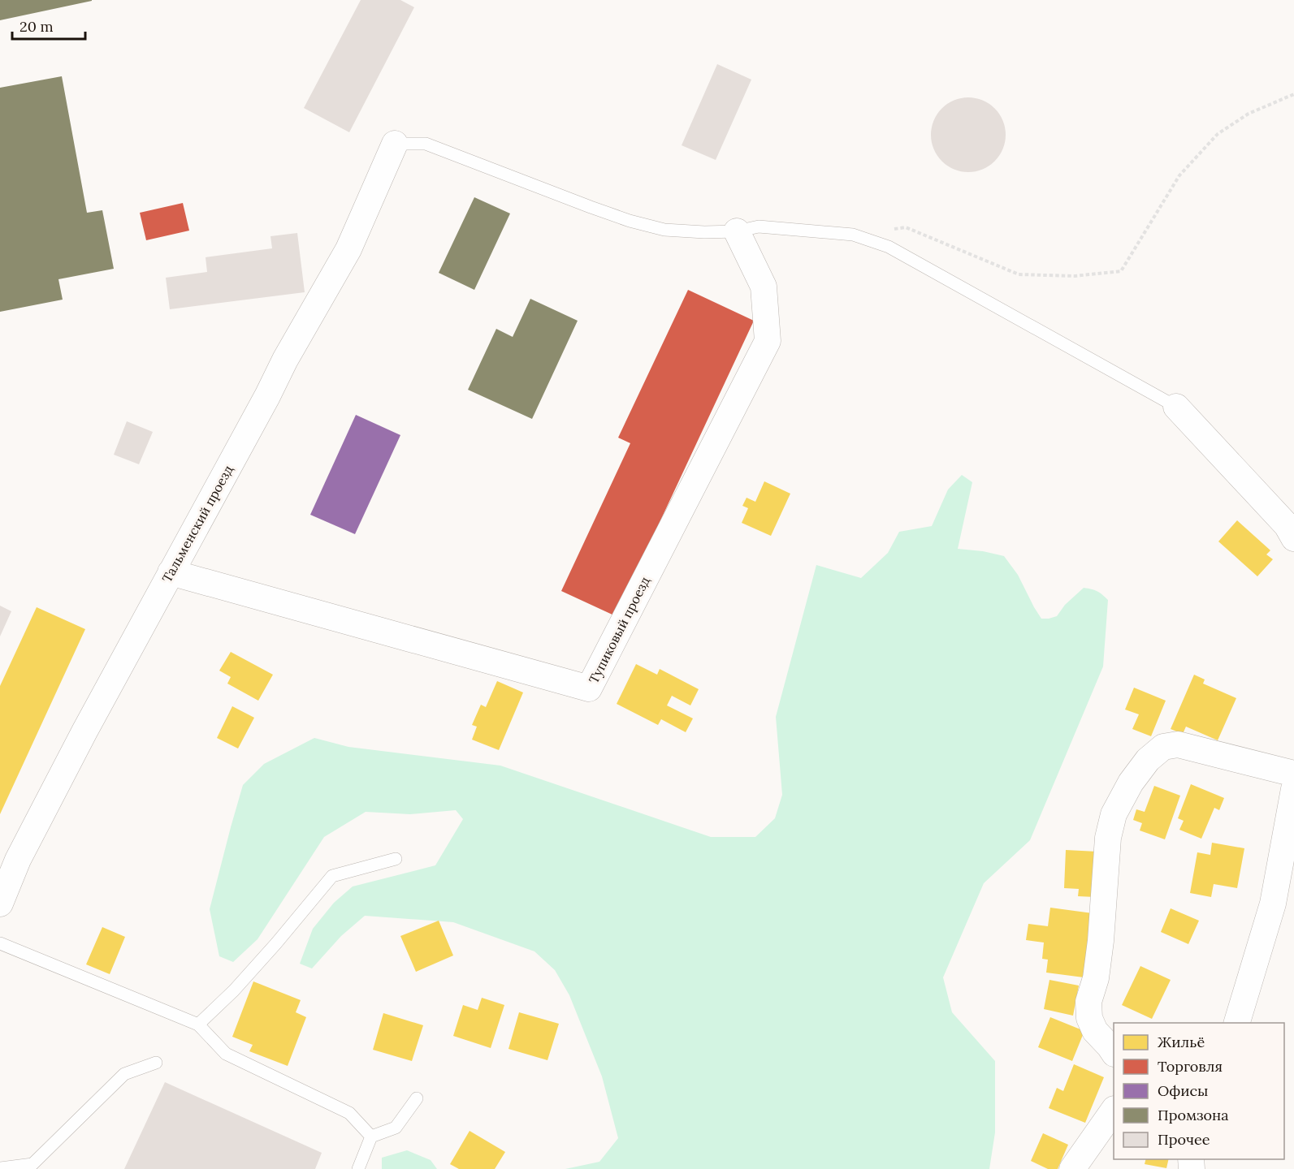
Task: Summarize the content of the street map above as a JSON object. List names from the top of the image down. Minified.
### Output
{"streets":{"street":["Тальменский проезд","Тупиковый проезд"]},"crossings":[["Тальменский проезд","Тупиковый проезд"]],"legend":["Жильё","Торговля","Офисы","Промзона","Прочее"],"scale_bar":"20 m"}
